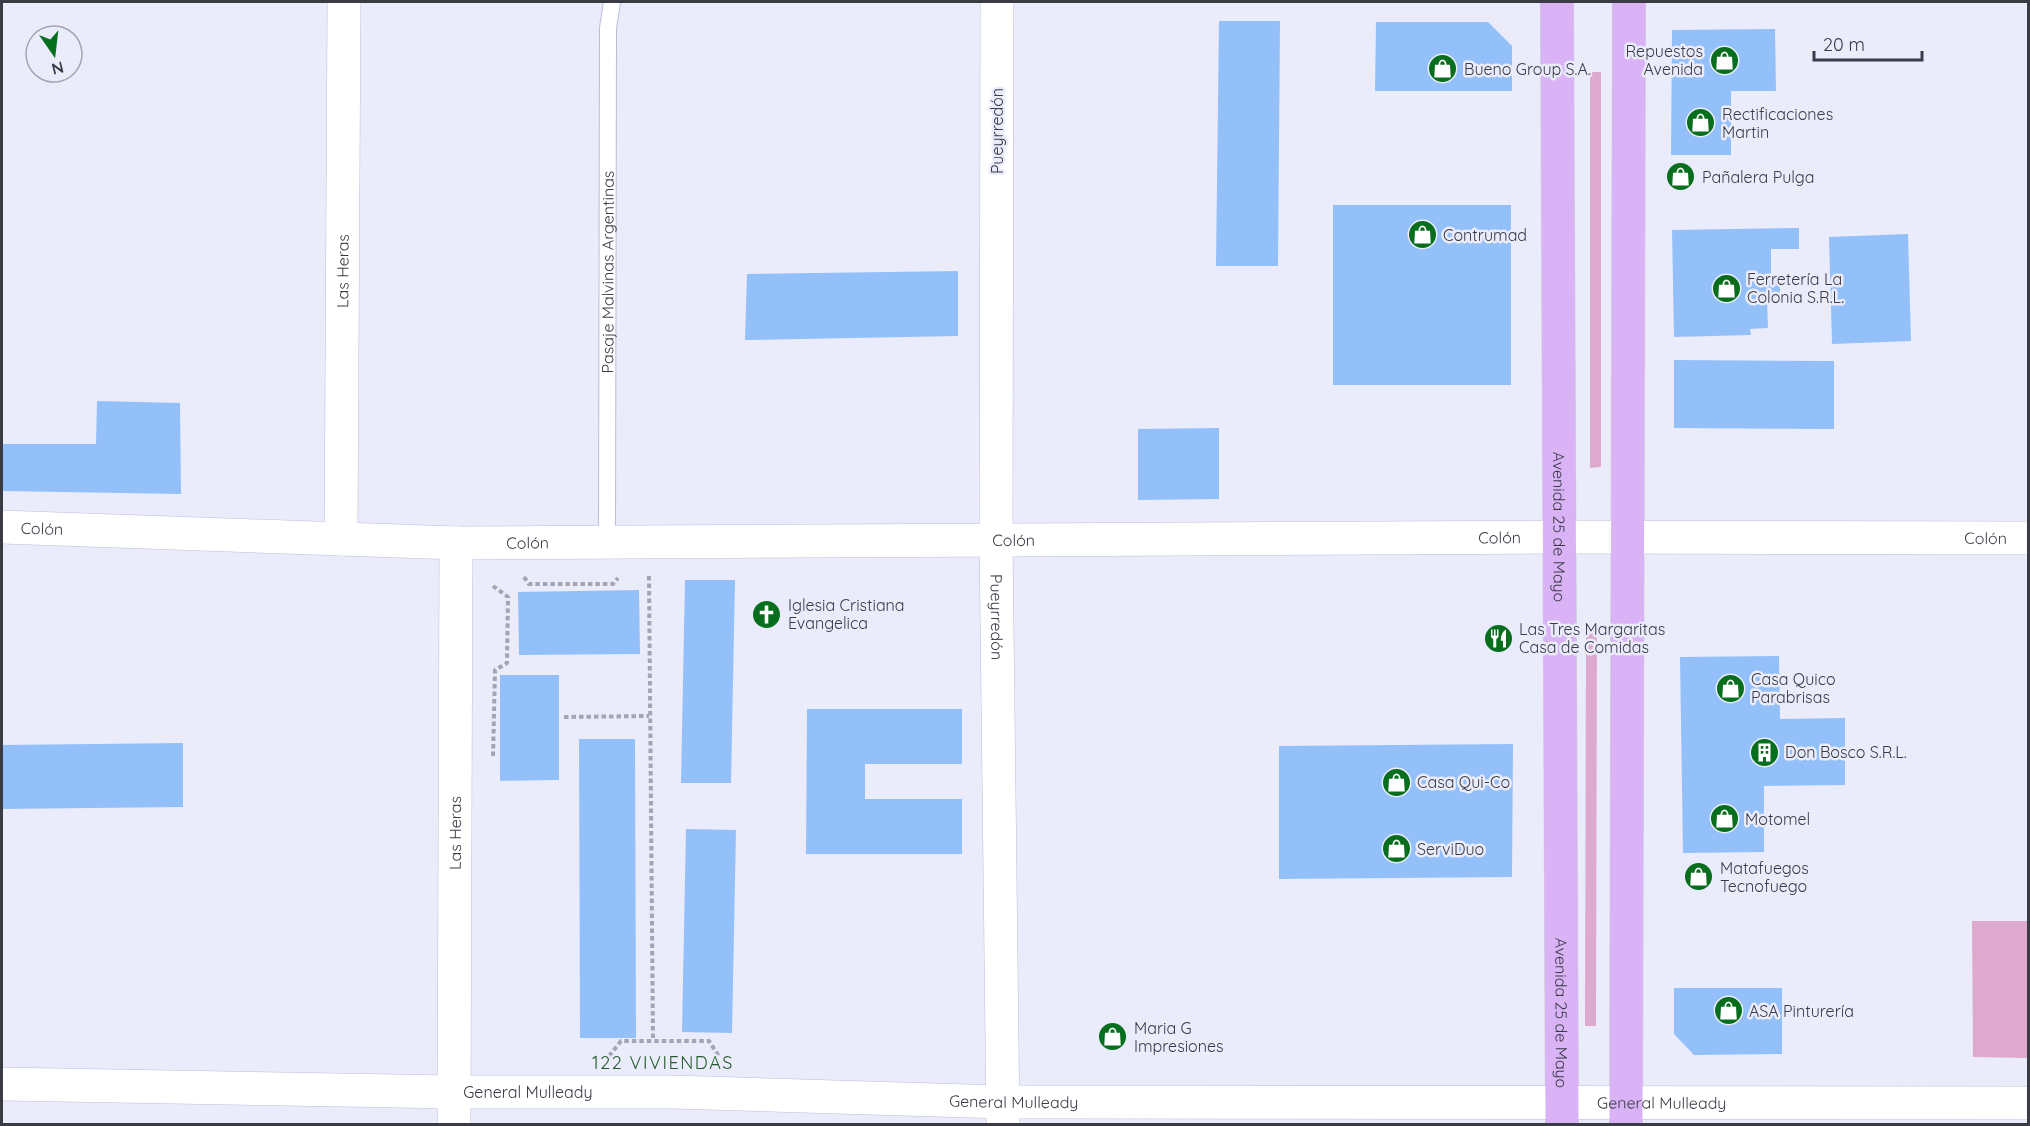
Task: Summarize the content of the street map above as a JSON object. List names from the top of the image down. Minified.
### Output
{"streets":{"main road":["Avenida 25 de Mayo"],"street":["Pueyrredón","Las Heras","Colón","General Mulleady"],"lane":["Pasaje Malvinas Argentinas"]},"crossings":[["Pueyrredón","Colón"],["Pueyrredón","General Mulleady"],["Las Heras","Colón"],["Las Heras","General Mulleady"],["Pasaje Malvinas Argentinas","Colón"],["Avenida 25 de Mayo","Colón"],["Avenida 25 de Mayo","General Mulleady"]],"districts":["122 VIVIENDAS"],"places":{"shop":["Repuestos Avenida","Bueno Group S.A.","Rectificaciones Martin","Pañalera Pulga","Contrumad","Ferretería La Colonia S.R.L.","Casa Quico Parabrisas","Casa Qui-Co","Motomel","ServiDuo","Matafuegos Tecnofuego","ASA Pinturería","Maria G Impresiones"],"church":["Iglesia Cristiana Evangelica"],"restaurant":["Las Tres Margaritas Casa de Comidas"],"building":["Don Bosco S.R.L."]},"scale_bar":"20 m","north":"bottom"}
